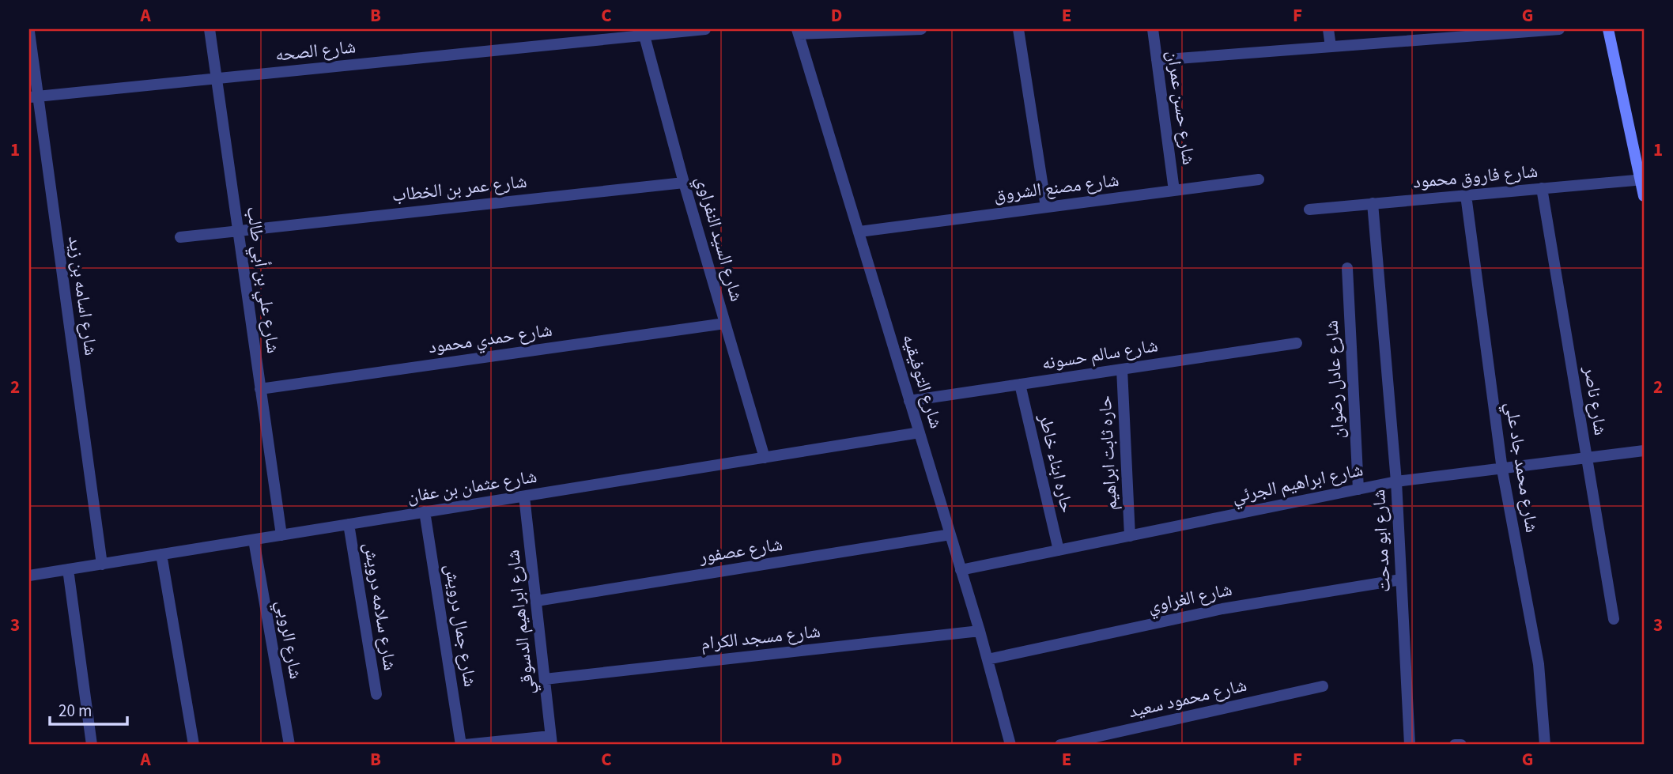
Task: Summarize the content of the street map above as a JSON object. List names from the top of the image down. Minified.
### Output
{"streets":{"street":["شارع الصحه","شارع حسن عمران","شارع فاروق محمود","شارع مصنع الشروق","شارع عمر بن الخطاب","شارع السيد النفراوي","شارع علي بن أبي طالب","شارع اسامه بن زيد","شارع حمدي محمود","شارع سالم حسونه","شارع عادل رضوان","شارع التوفيقيه","شارع ناصر","حاره ثابت ابراهيم","حاره ابناء خاطر","شارع محمد جاد علي","شارع ابراهيم الجرئي","شارع عثمان بن عفان","شارع ابو مدحت","شارع عصفور","شارع الغراوي","شارع سلامه درويش","شارع ابراهيم الدسوقي","شارع جمال درويش","شارع مسجد الكرام","شارع الروبي","شارع محمود سعيد"]},"crossings":[["شارع الصحه","شارع السيد النفراوي"],["شارع الصحه","شارع علي بن أبي طالب"],["شارع الصحه","شارع اسامه بن زيد"],["شارع حسن عمران","شارع مصنع الشروق"],["شارع فاروق محمود","شارع ناصر"],["شارع فاروق محمود","شارع محمد جاد علي"],["شارع فاروق محمود","شارع ابو مدحت"],["شارع مصنع الشروق","شارع التوفيقيه"],["شارع عمر بن الخطاب","شارع السيد النفراوي"],["شارع عمر بن الخطاب","شارع علي بن أبي طالب"],["شارع السيد النفراوي","شارع حمدي محمود"],["شارع السيد النفراوي","شارع عثمان بن عفان"],["شارع علي بن أبي طالب","شارع حمدي محمود"],["شارع علي بن أبي طالب","شارع عثمان بن عفان"],["شارع اسامه بن زيد","شارع عثمان بن عفان"],["شارع سالم حسونه","شارع التوفيقيه"],["شارع سالم حسونه","حاره ثابت ابراهيم"],["شارع سالم حسونه","حاره ابناء خاطر"],["شارع عادل رضوان","شارع ابراهيم الجرئي"],["شارع التوفيقيه","شارع ابراهيم الجرئي"],["شارع التوفيقيه","شارع عثمان بن عفان"],["شارع التوفيقيه","شارع عصفور"],["شارع التوفيقيه","شارع الغراوي"],["شارع التوفيقيه","شارع مسجد الكرام"],["شارع ناصر","شارع ابراهيم الجرئي"],["حاره ثابت ابراهيم","شارع ابراهيم الجرئي"],["حاره ابناء خاطر","شارع ابراهيم الجرئي"],["شارع محمد جاد علي","شارع ابراهيم الجرئي"],["شارع ابراهيم الجرئي","شارع ابو مدحت"],["شارع عثمان بن عفان","شارع سلامه درويش"],["شارع عثمان بن عفان","شارع ابراهيم الدسوقي"],["شارع عثمان بن عفان","شارع جمال درويش"],["شارع عثمان بن عفان","شارع الروبي"],["شارع ابو مدحت","شارع الغراوي"],["شارع عصفور","شارع ابراهيم الدسوقي"],["شارع ابراهيم الدسوقي","شارع مسجد الكرام"]],"scale_bar":"20 m","grid":{"columns":["A","B","C","D","E","F","G"],"rows":["1","2","3"]}}
